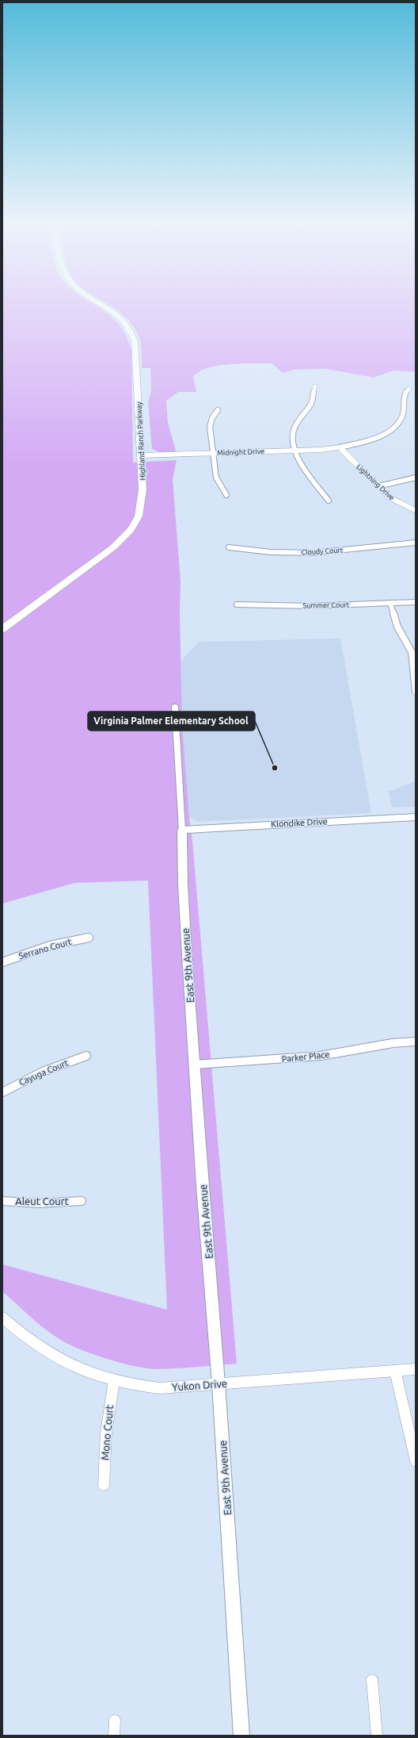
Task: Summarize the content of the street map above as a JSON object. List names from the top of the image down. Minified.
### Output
{"streets":{"main road":["Highland Ranch Parkway","Midnight Drive","Lightning Drive"],"street":["Cloudy Court","Summer Court","Klondike Drive","Serrano Court","East 9th Avenue","Parker Place","Cayuga Court","Aleut Court","Yukon Drive","Mono Court"]},"crossings":[["Highland Ranch Parkway","Midnight Drive"],["Midnight Drive","Lightning Drive"],["Klondike Drive","East 9th Avenue"],["East 9th Avenue","Parker Place"],["East 9th Avenue","Yukon Drive"],["Yukon Drive","Mono Court"]],"places":["Virginia Palmer Elementary School"]}
